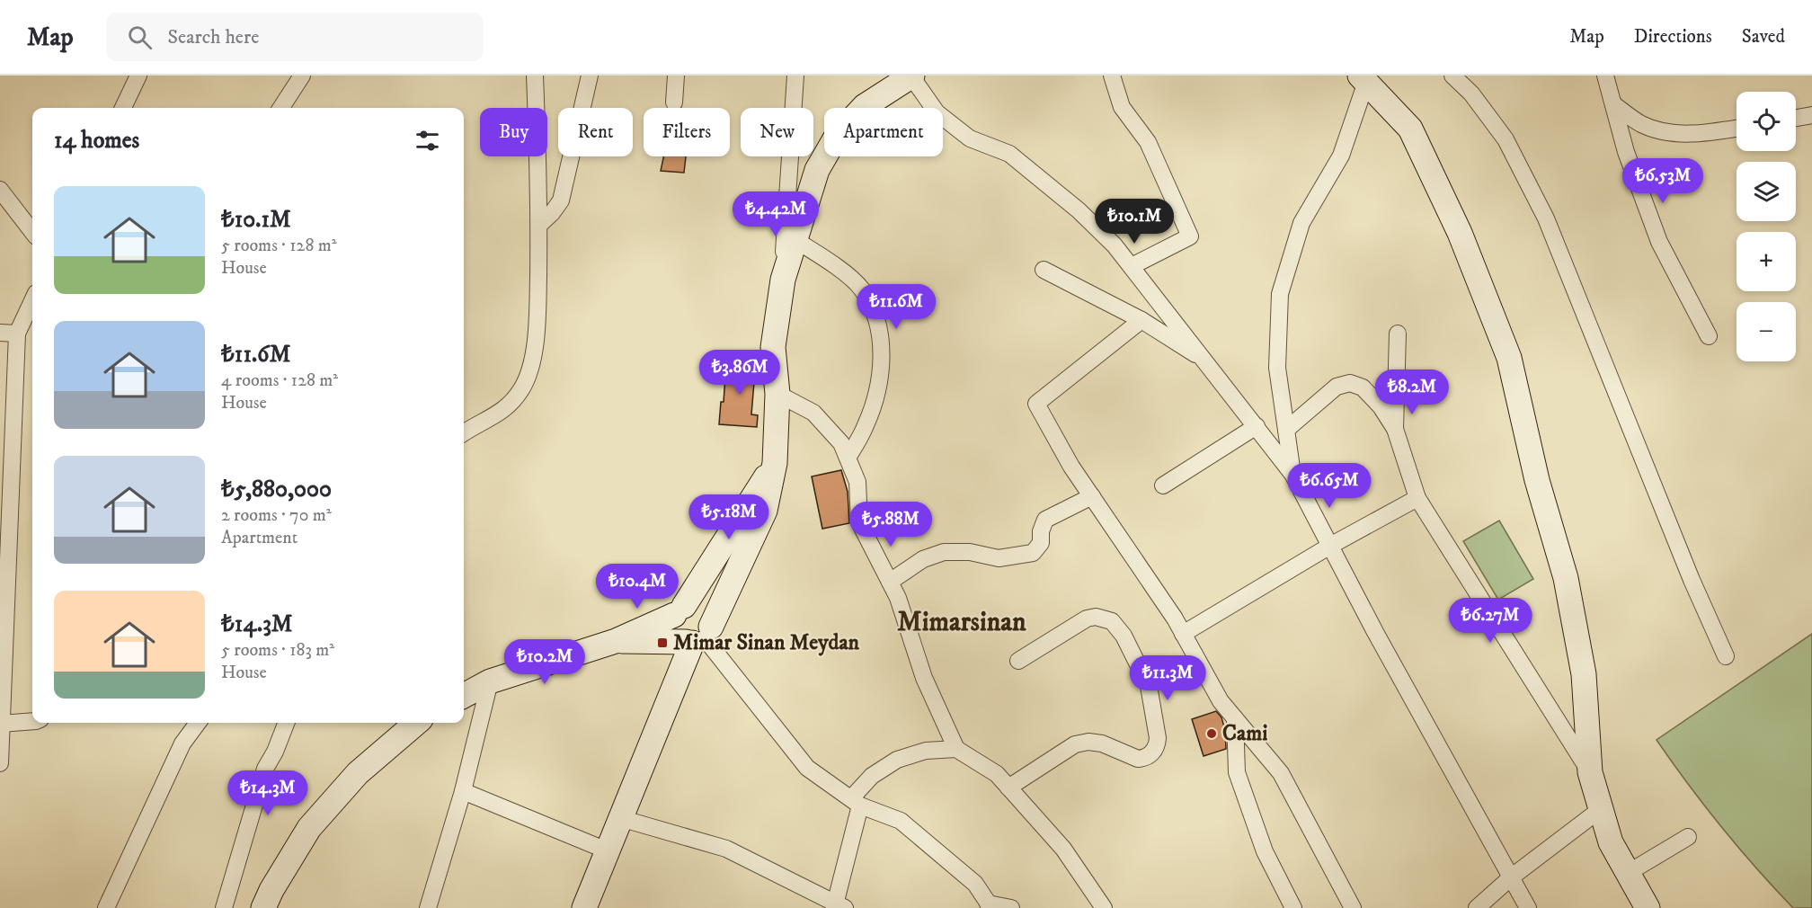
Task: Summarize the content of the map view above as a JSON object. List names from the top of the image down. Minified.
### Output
{"districts":["Mimarsinan"],"places":{"transit":["Mimar Sinan Meydan"],"other":["Cami"]},"page":{"header":"Map","search":"Search here","nav":["Map","Directions","Saved"],"map_buttons":["+","−"],"chip":["Buy","Rent","Filters","New","Apartment"],"heading":"14 homes","price":["₺6.53M","₺4.42M","₺10.1M","₺11.6M","₺3.86M","₺8.2M","₺6.65M","₺5.18M","₺5.88M","₺10.4M","₺6.27M","₺10.2M","₺11.3M","₺14.3M"],"list":[{"name":"₺10.1M","note":"5 rooms · 128 m² · House"},{"name":"₺11.6M","note":"4 rooms · 128 m² · House"},{"name":"₺5,880,000","note":"2 rooms · 70 m² · Apartment"},{"name":"₺14.3M","note":"5 rooms · 183 m² · House"}]}}
